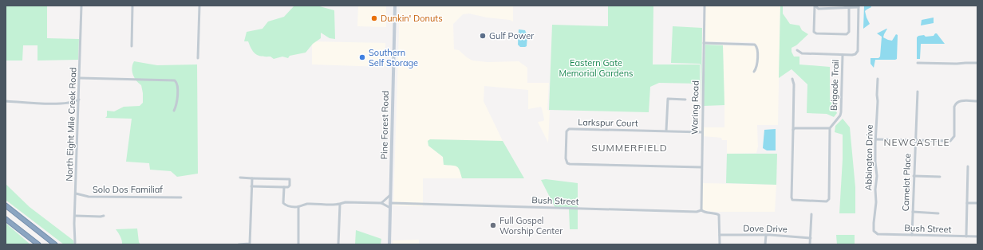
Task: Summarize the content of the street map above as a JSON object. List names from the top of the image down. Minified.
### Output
{"streets":{"main road":["Pine Forest Road"],"street":["Brigade Trail","Waring Road","Larkspur Court","North Eight Mile Creek Road","Abbington Drive","Camelot Place","Solo Dos Familiaf","Bush Street","Dove Drive"]},"crossings":[["Waring Road","Larkspur Court"],["Waring Road","Bush Street"],["North Eight Mile Creek Road","Solo Dos Familiaf"],["Pine Forest Road","Bush Street"],["Abbington Drive","Bush Street"],["Camelot Place","Bush Street"],["Bush Street","Dove Drive"]],"districts":["NEWCASTLE","SUMMERFIELD"],"parks":["Eastern Gate Memorial Gardens"],"places":["Dunkin' Donuts","Gulf Power","Southern Self Storage","Full Gospel Worship Center"]}
